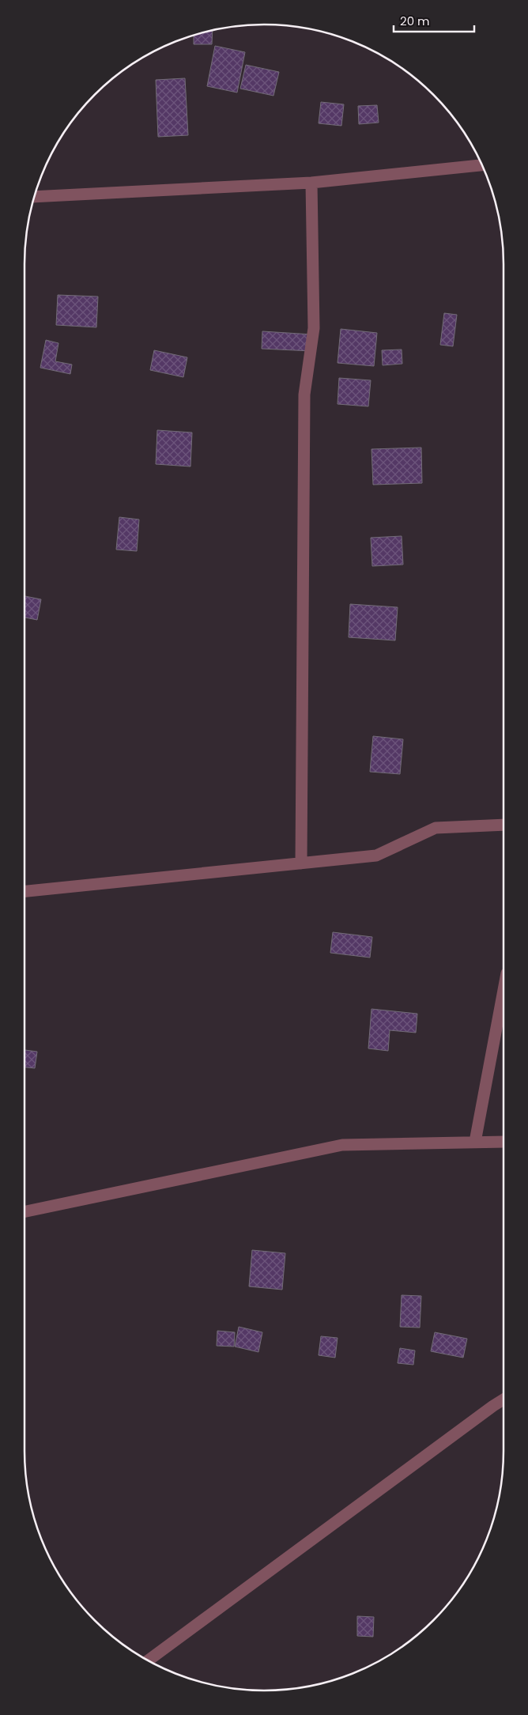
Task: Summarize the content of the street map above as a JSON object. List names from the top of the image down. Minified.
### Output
{"scale_bar":"20 m"}
